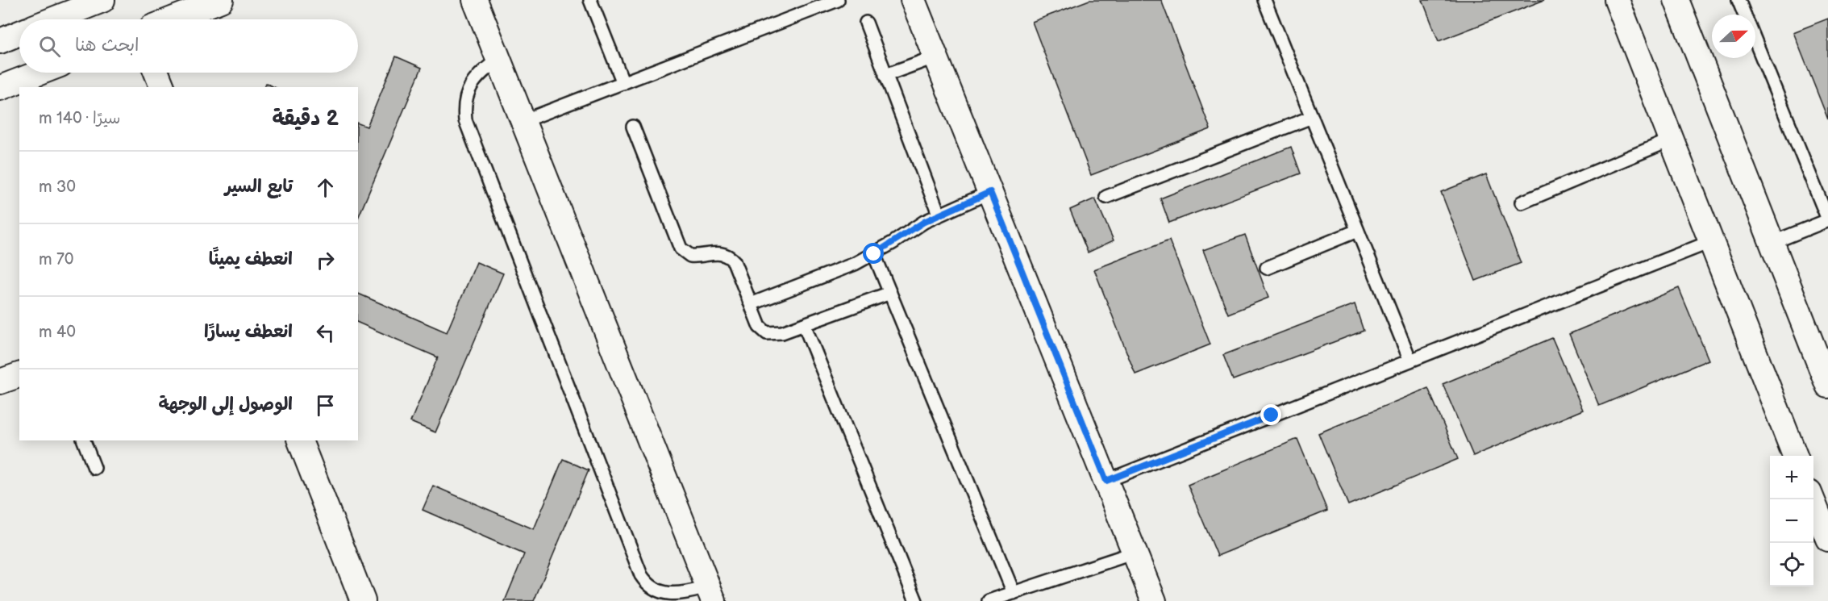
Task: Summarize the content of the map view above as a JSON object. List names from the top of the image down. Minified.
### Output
{"north":"right","page":{"search":"ابحث هنا","heading":["2 دقيقة","سيرًا · 140 m"],"list":[["تابع السير","30 m"],["انعطف يمينًا","70 m"],["انعطف يسارًا","40 m"],"الوصول إلى الوجهة"],"map_buttons":["+","−"]}}
